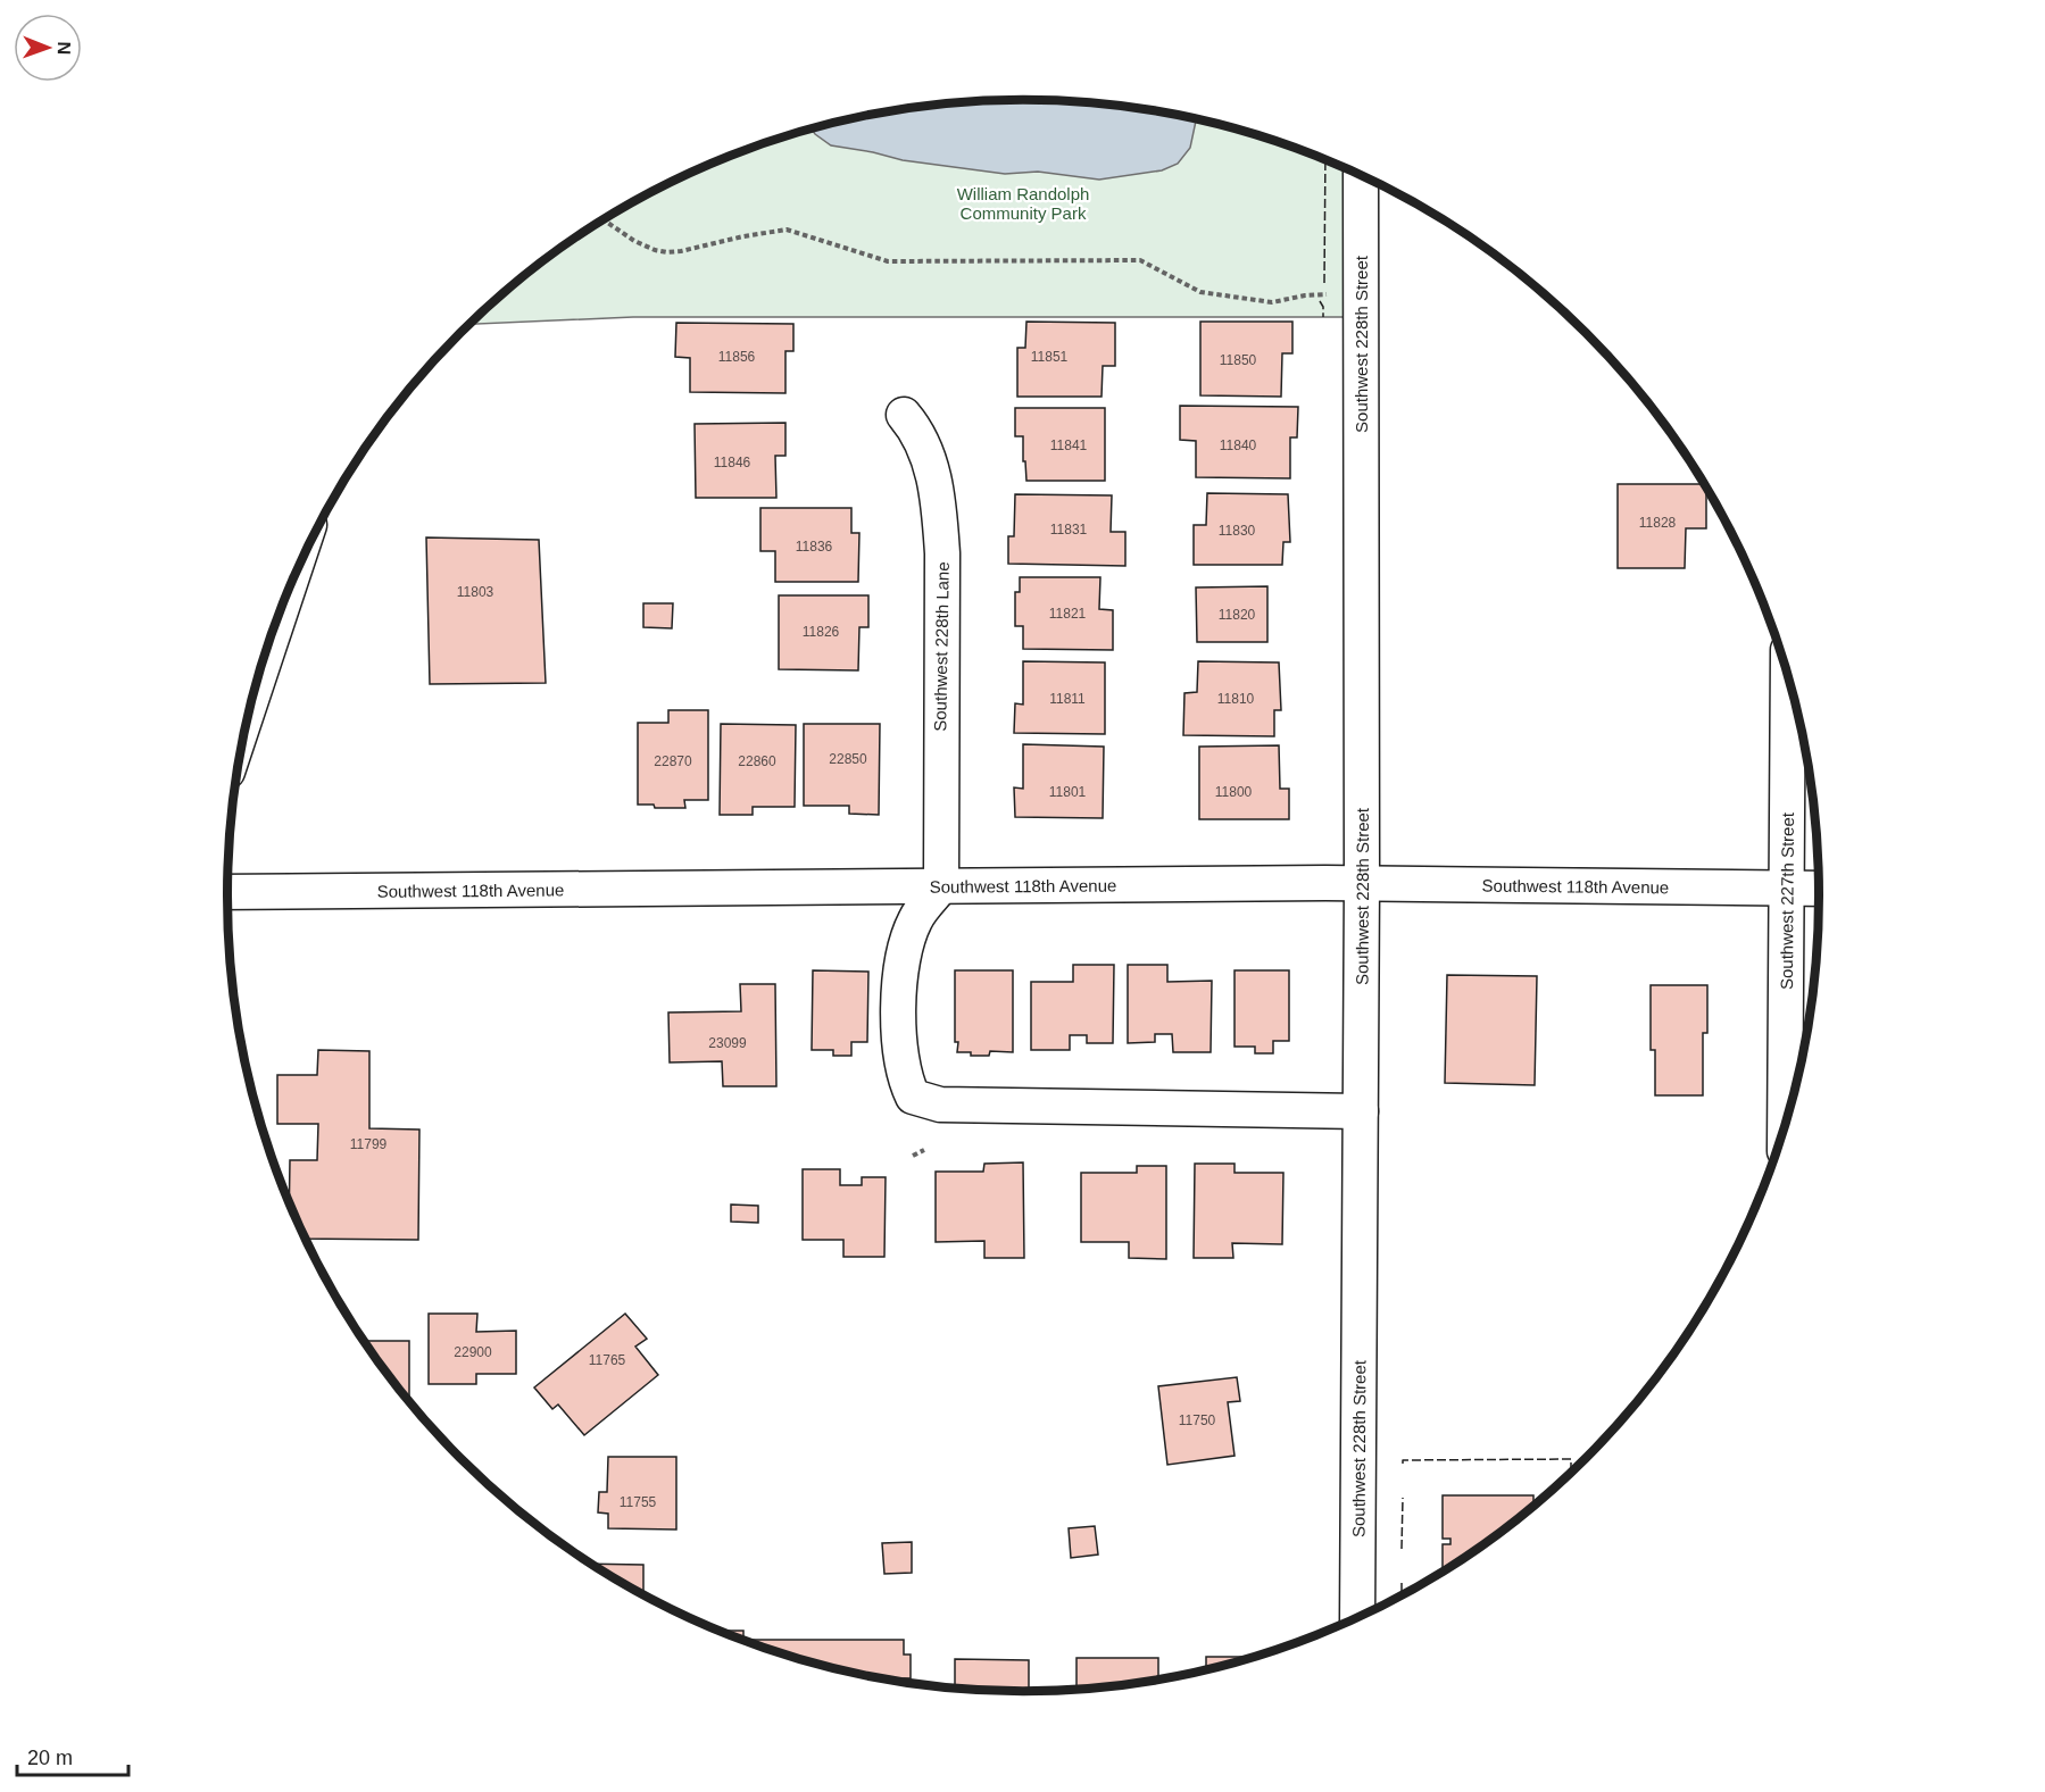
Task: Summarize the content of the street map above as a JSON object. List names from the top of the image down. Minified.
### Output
{"streets":{"street":["Southwest 228th Street","Southwest 228th Lane","Southwest 118th Avenue","Southwest 227th Street"]},"crossings":[["Southwest 228th Street","Southwest 118th Avenue"],["Southwest 228th Lane","Southwest 118th Avenue"],["Southwest 118th Avenue","Southwest 227th Street"]],"parks":["William Randolph Community Park"],"house_numbers":["11856","11851","11850","11841","11840","11846","11828","11831","11830","11836","11803","11821","11820","11826","11811","11810","22850","22870","22860","11801","11800","23099","11799","22900","11765","11750","11755"],"scale_bar":"20 m","north":"right"}
